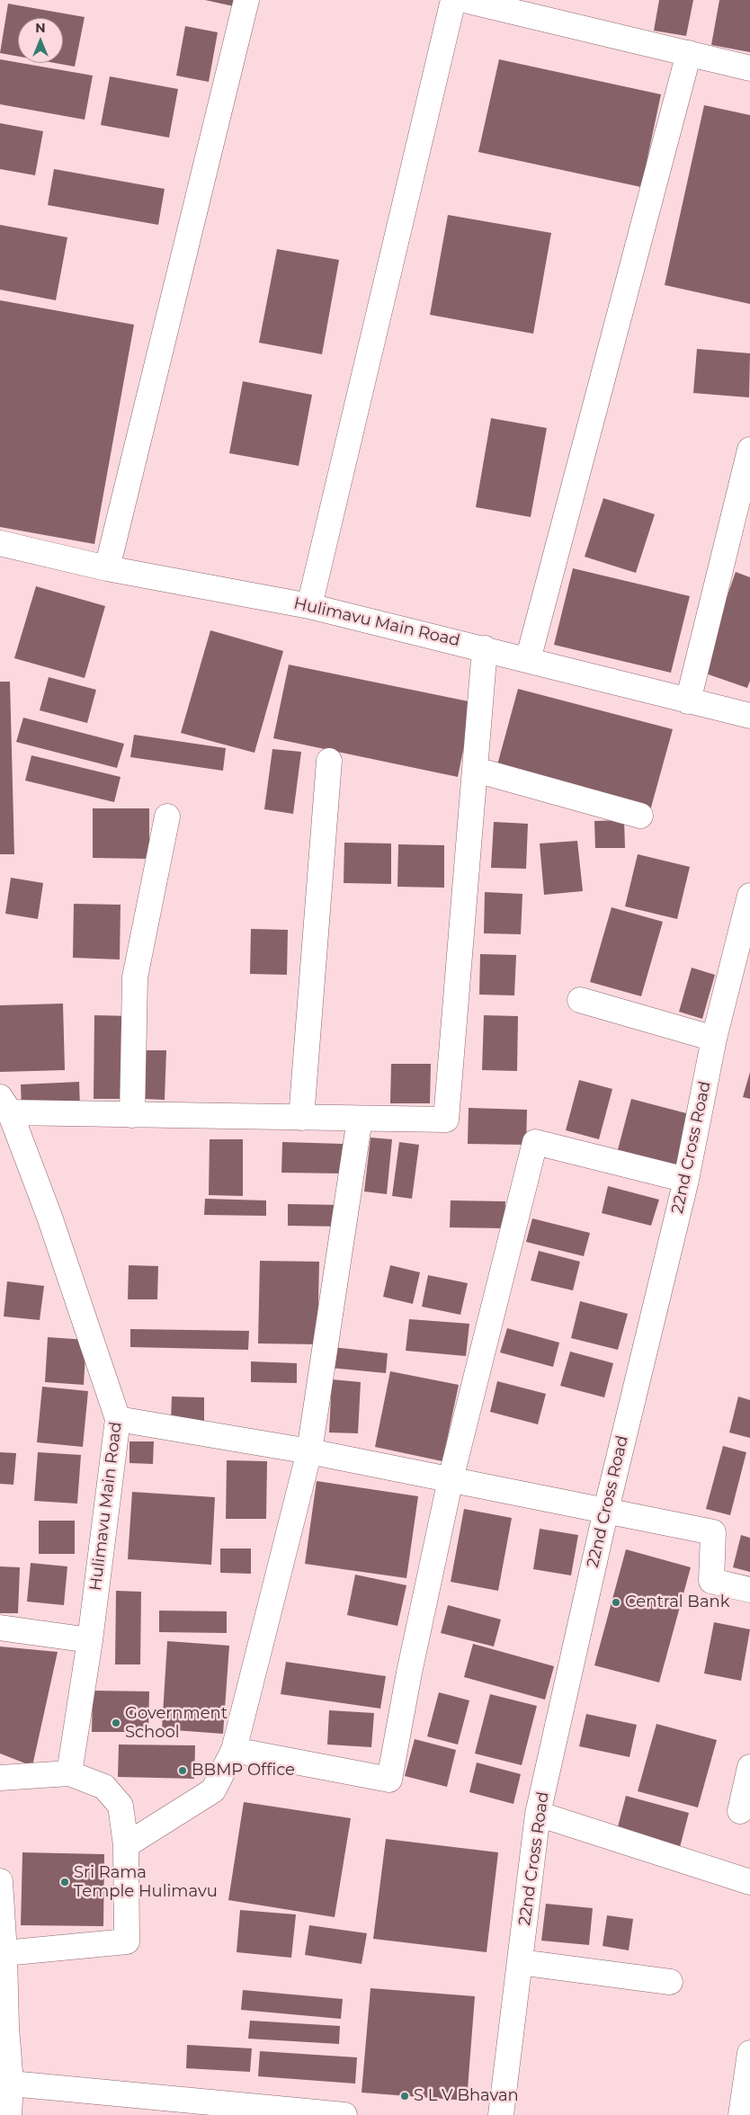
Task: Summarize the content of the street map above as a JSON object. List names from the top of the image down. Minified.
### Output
{"streets":{"street":["Hulimavu Main Road","22nd Cross Road"]},"places":["Central Bank","Government School","BBMP Office","Sri Rama Temple Hulimavu","S L V Bhavan"],"north":"top"}
